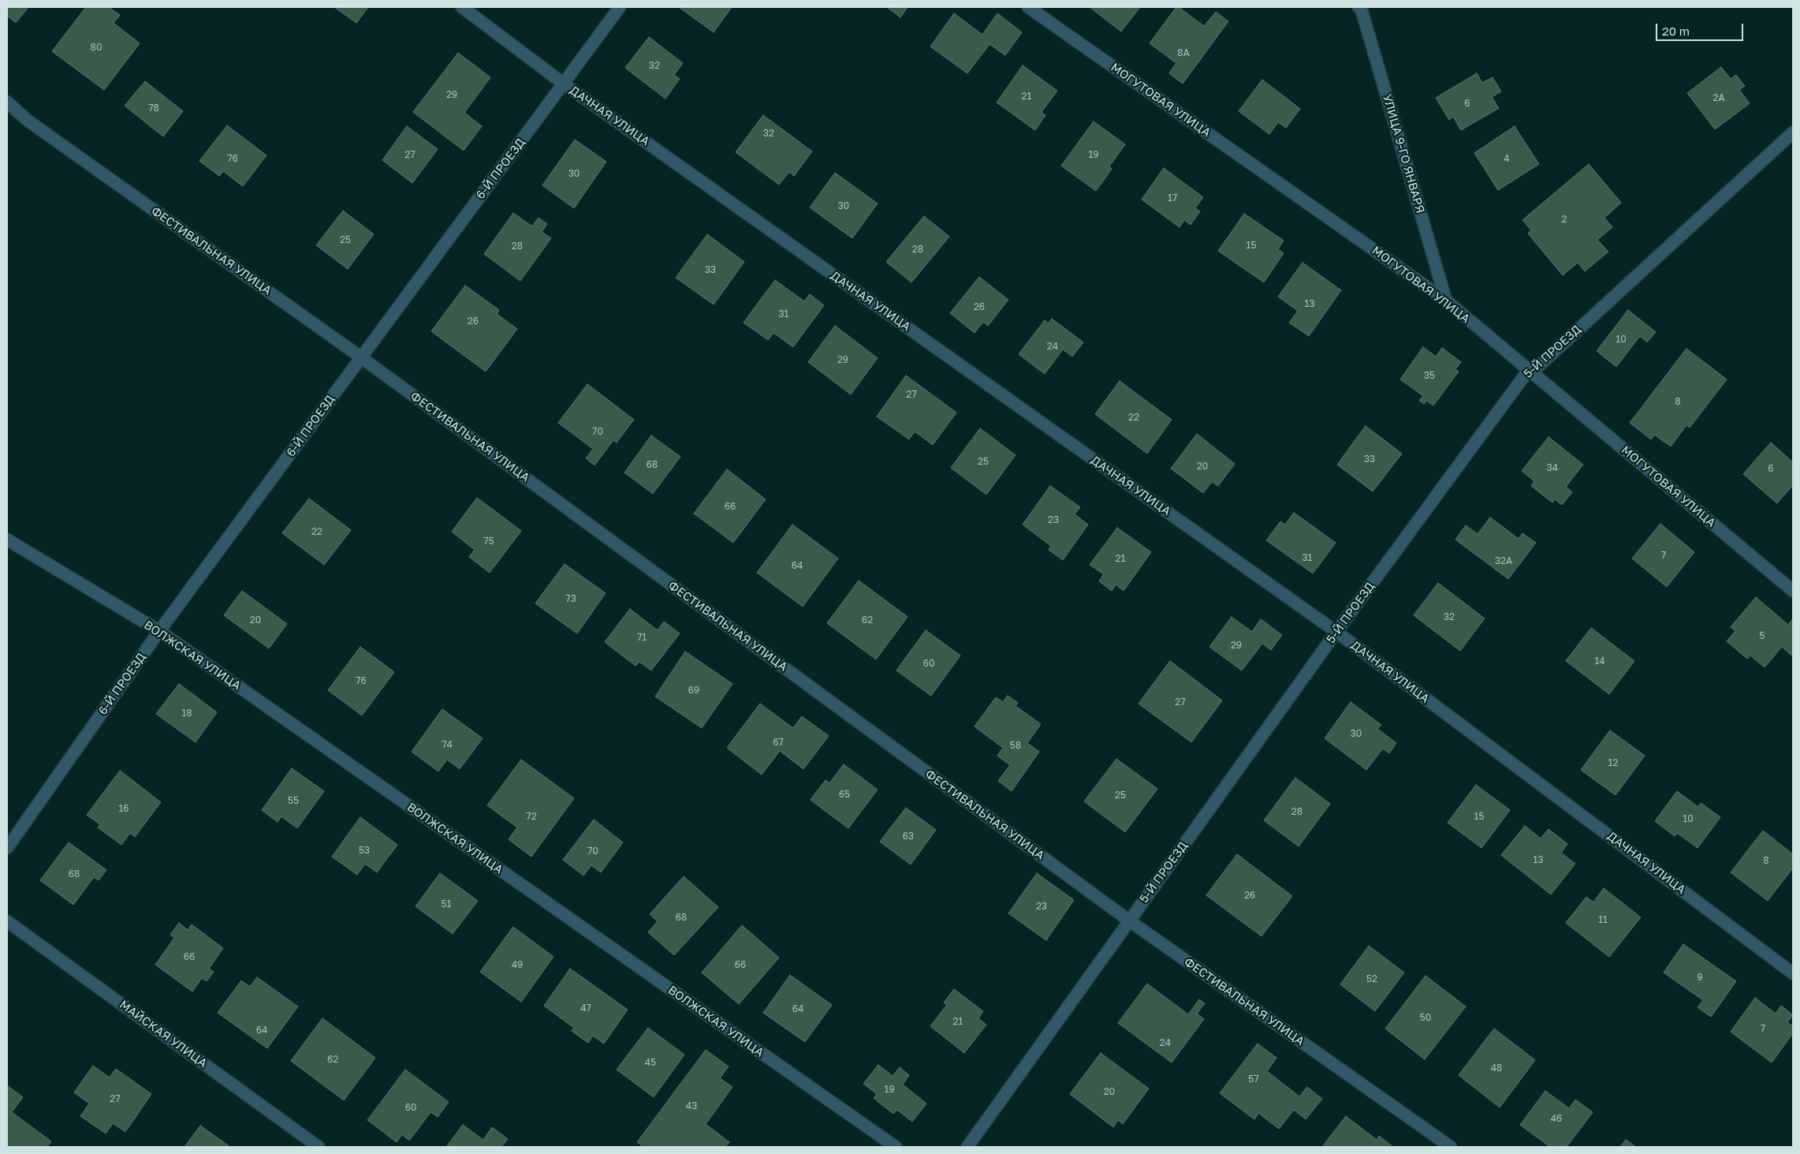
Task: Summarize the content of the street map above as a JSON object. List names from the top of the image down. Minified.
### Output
{"streets":{"street":["МОГУТОВАЯ УЛИЦА","ДАЧНАЯ УЛИЦА","УЛИЦА 9-ГО ЯНВАРЯ","6-Й ПРОЕЗД","ФЕСТИВАЛЬНАЯ УЛИЦА","5-Й ПРОЕЗД","ВОЛЖСКАЯ УЛИЦА","МАЙСКАЯ УЛИЦА"]},"crossings":[["МОГУТОВАЯ УЛИЦА","УЛИЦА 9-ГО ЯНВАРЯ"],["МОГУТОВАЯ УЛИЦА","5-Й ПРОЕЗД"],["ДАЧНАЯ УЛИЦА","6-Й ПРОЕЗД"],["ДАЧНАЯ УЛИЦА","5-Й ПРОЕЗД"],["6-Й ПРОЕЗД","ФЕСТИВАЛЬНАЯ УЛИЦА"],["6-Й ПРОЕЗД","ВОЛЖСКАЯ УЛИЦА"],["ФЕСТИВАЛЬНАЯ УЛИЦА","5-Й ПРОЕЗД"]],"house_numbers":["80","8А","32","29","21","2А","6","78","32","27","19","76","4","30","17","30","2","25","15","28","28","33","13","26","31","26","10","24","29","35","27","8","22","70","33","25","68","20","34","6","66","23","22","75","7","31","21","32А","64","73","32","20","62","5","71","29","14","60","76","69","27","18","30","67","74","58","12","65","25","55","16","28","72","15","10","63","53","70","13","8","68","26","51","23","68","11","66","49","66","9","52","47","64","50","21","7","64","24","62","45","48","57","19","20","27","43","60","46"],"scale_bar":"20 m"}
